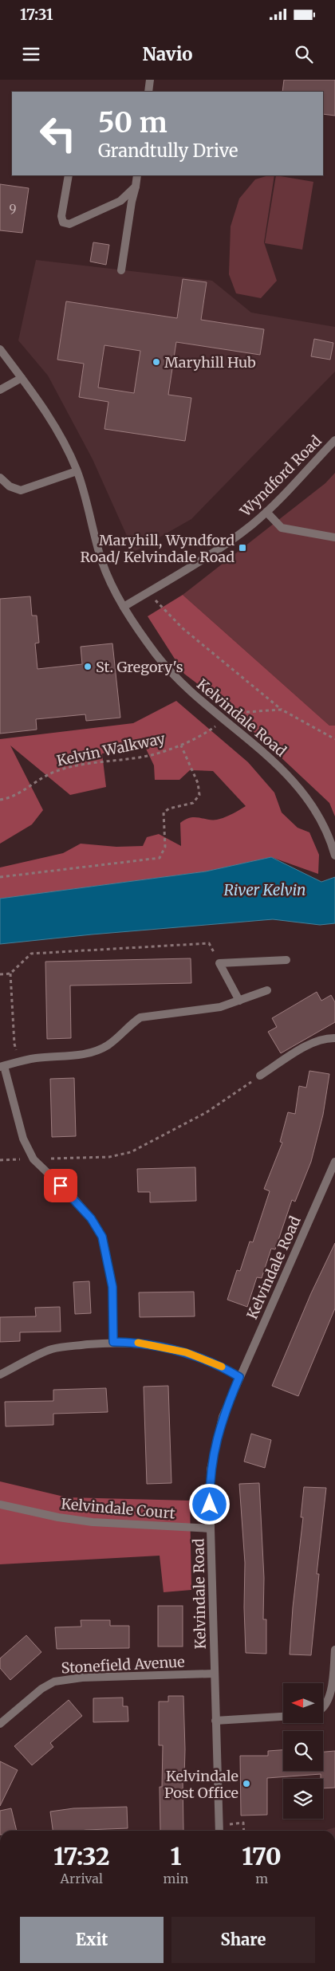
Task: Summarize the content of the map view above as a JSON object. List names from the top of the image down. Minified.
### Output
{"streets":{"street":["Wyndford Road","Kelvindale Road","Kelvindale Court","Stonefield Avenue"],"path":["Kelvin Walkway"]},"crossings":[["Wyndford Road","Kelvindale Road"],["Kelvindale Road","Kelvin Walkway"],["Kelvindale Road","Kelvindale Court"],["Kelvindale Road","Stonefield Avenue"]],"water":["River Kelvin"],"places":{"other":["Maryhill Hub","St. Gregory's","Kelvindale Post Office"],"transit":["Maryhill, Wyndford Road/ Kelvindale Road"]},"house_numbers":["9"],"north":"left","page":{"status":"17:31","header":"Navio","turn":["50 m","Grandtully Drive"],"eta":["17:32","Arrival","1","min","170","m"],"buttons":["Exit","Share"]}}
